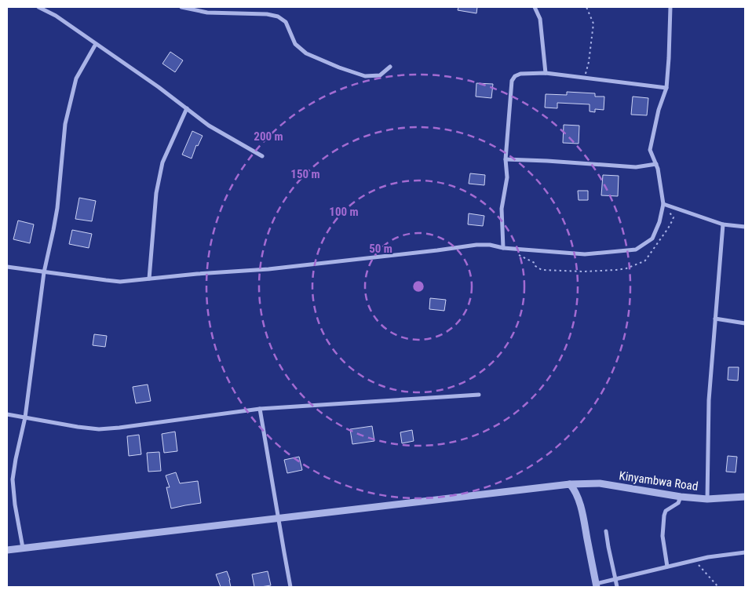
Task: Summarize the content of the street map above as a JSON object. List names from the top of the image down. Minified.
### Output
{"streets":{"street":["Kinyambwa Road"]},"rings":["200 m","150 m","100 m","50 m"]}
